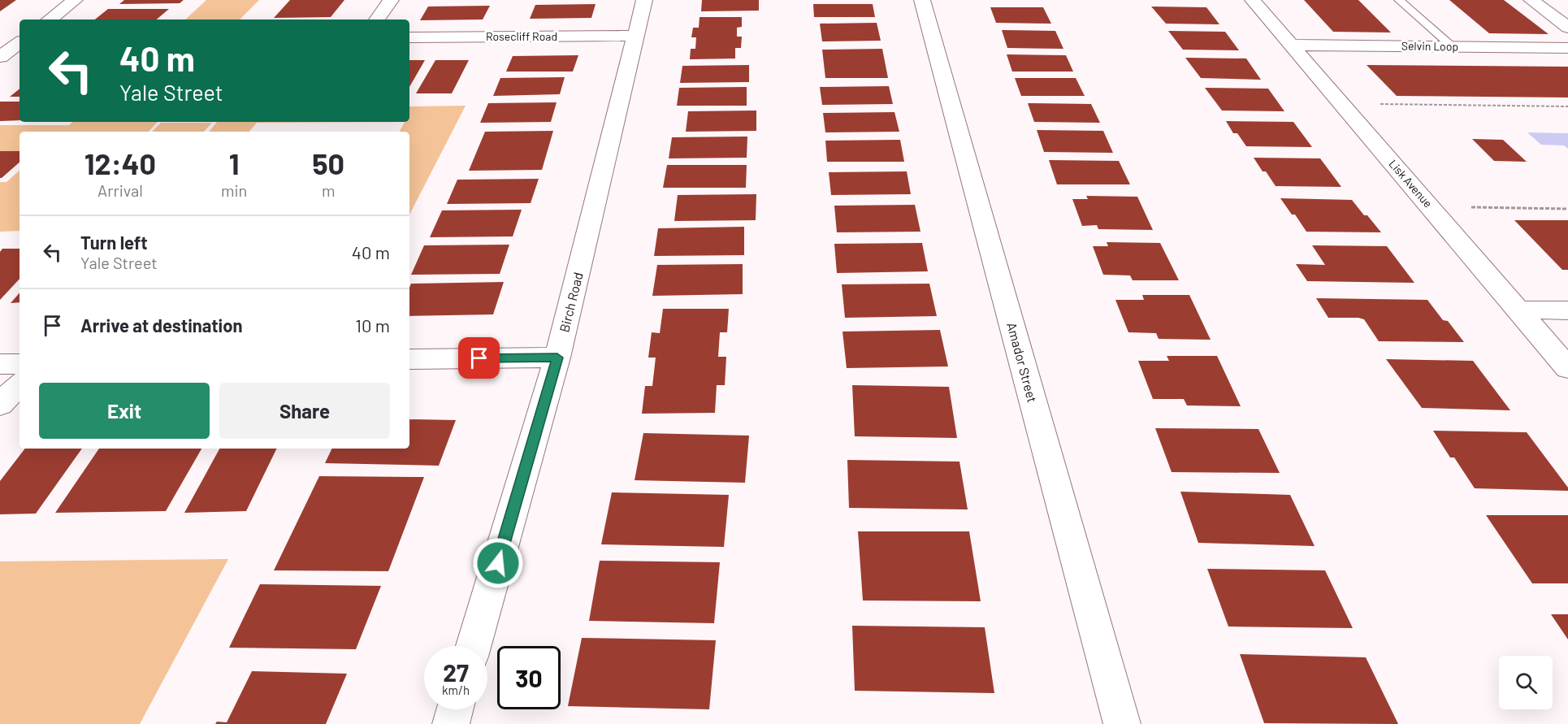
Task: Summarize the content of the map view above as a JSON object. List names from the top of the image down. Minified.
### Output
{"streets":{"street":["Rosecliff Road","Selvin Loop","Lisk Avenue","Birch Road","Amador Street"]},"crossings":[["Rosecliff Road","Birch Road"],["Selvin Loop","Lisk Avenue"]],"page":{"turn":["40 m","Yale Street"],"eta":["12:40","Arrival","1","min","50","m"],"list":[{"name":"Turn left","note":"Yale Street","value":"40 m"},{"name":"Arrive at destination","value":"10 m"}],"buttons":["Exit","Share"],"speed":"27 km/h","limit":"30"}}
